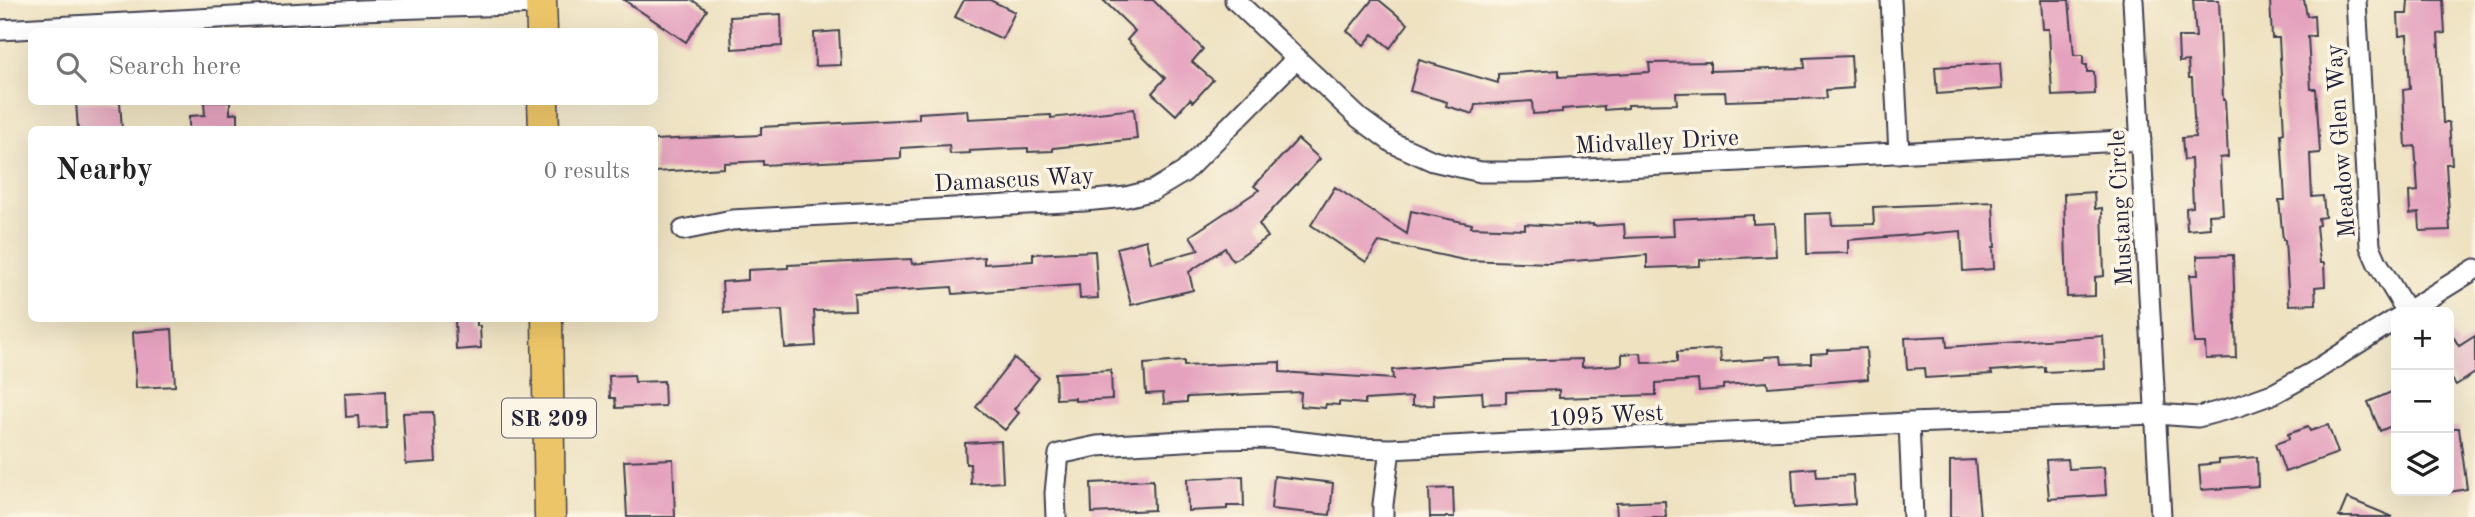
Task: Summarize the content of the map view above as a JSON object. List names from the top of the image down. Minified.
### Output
{"streets":{"main road":["SR 209"],"street":["Midvalley Drive","Meadow Glen Way","Damascus Way","Mustang Circle","1095 West"]},"crossings":[["Midvalley Drive","Damascus Way"],["Midvalley Drive","Mustang Circle"],["Mustang Circle","1095 West"]],"page":{"search":"Search here","heading":["Nearby","0 results"],"map_buttons":["+","−"]}}
